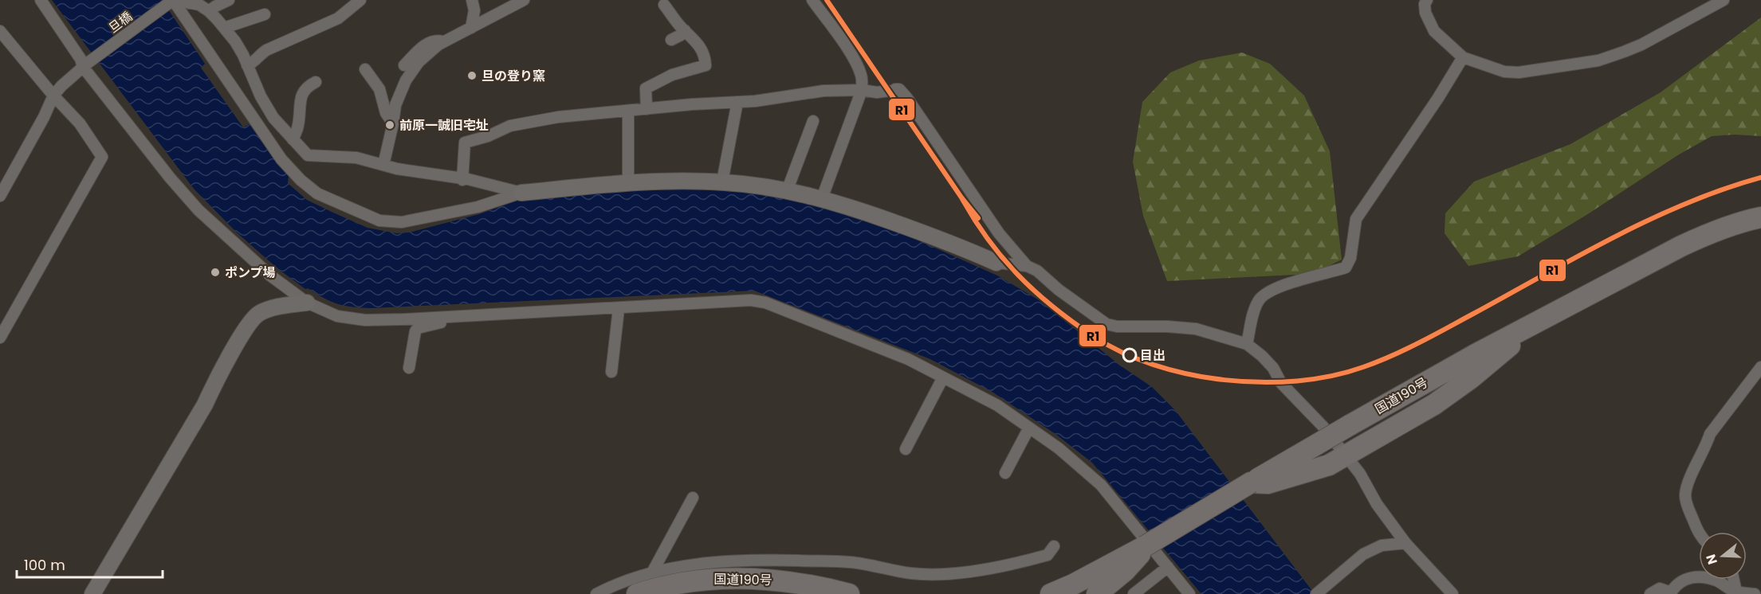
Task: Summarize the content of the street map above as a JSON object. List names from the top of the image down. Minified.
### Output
{"streets":{"highway":["国道190号"],"street":["旦橋"]},"places":["旦の登り窯","前原一誠旧宅址","ポンプ場","目出"],"lines":["transit line R1"],"scale_bar":"100 m","north":"left"}
